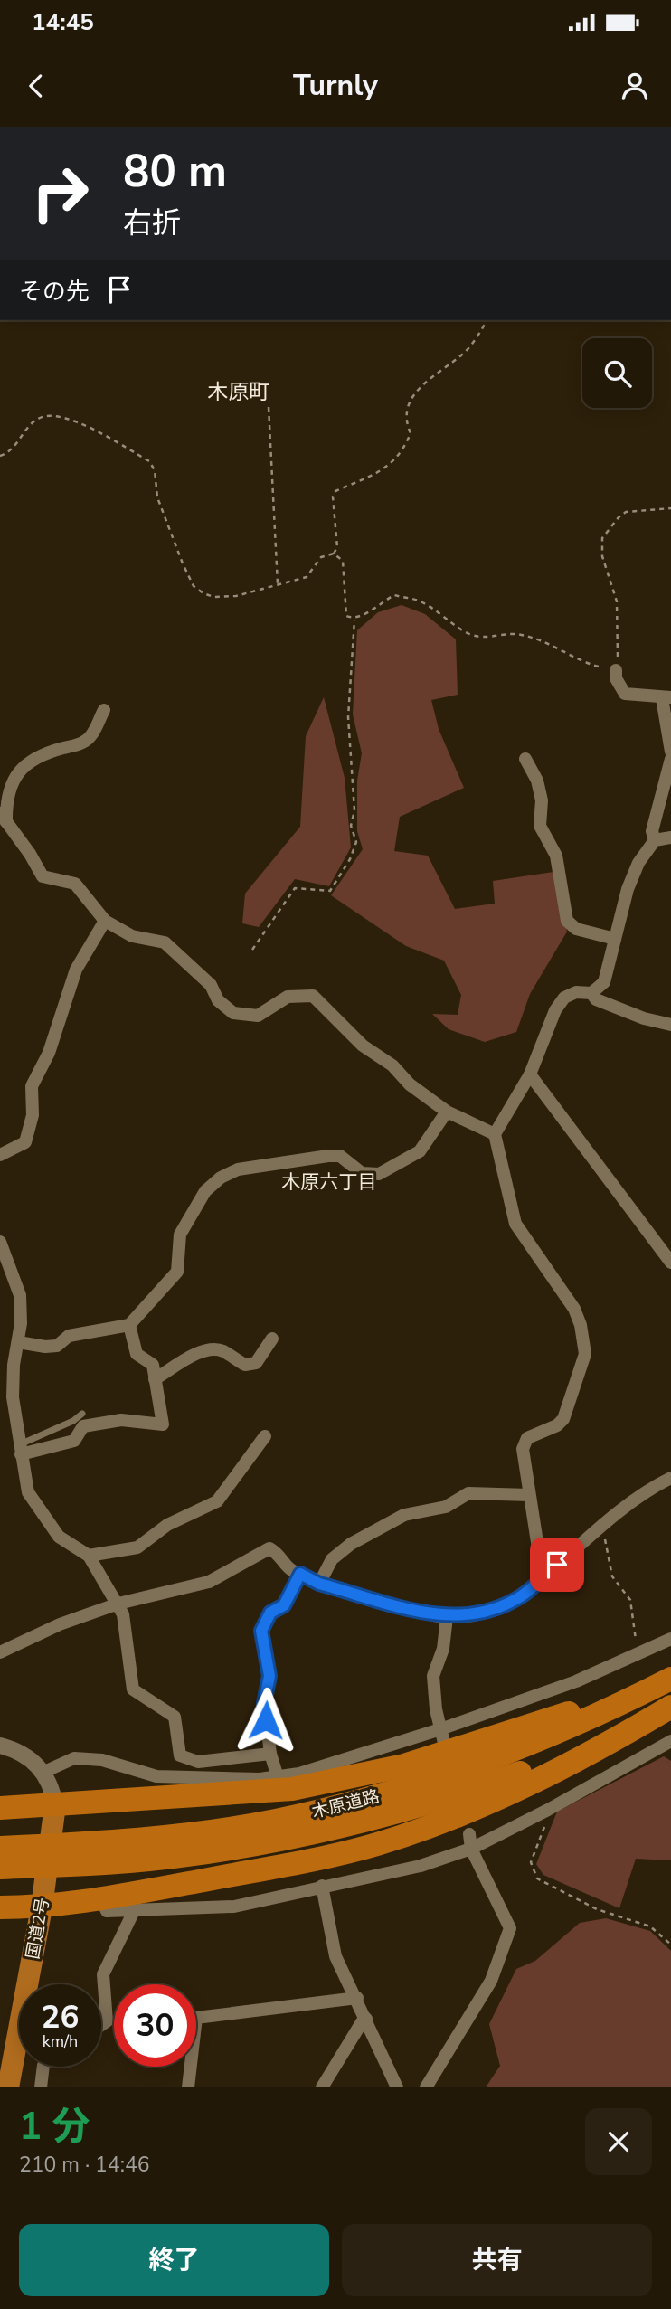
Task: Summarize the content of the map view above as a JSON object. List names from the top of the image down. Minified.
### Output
{"streets":{"highway":["木原道路","国道2号"]},"districts":["木原町","木原六丁目"],"page":{"status":"14:45","header":"Turnly","turn":["80 m","右折"],"then":"その先","speed":"26 km/h","limit":"30","heading":["1 分","210 m · 14:46"],"buttons":["終了","共有"]}}
